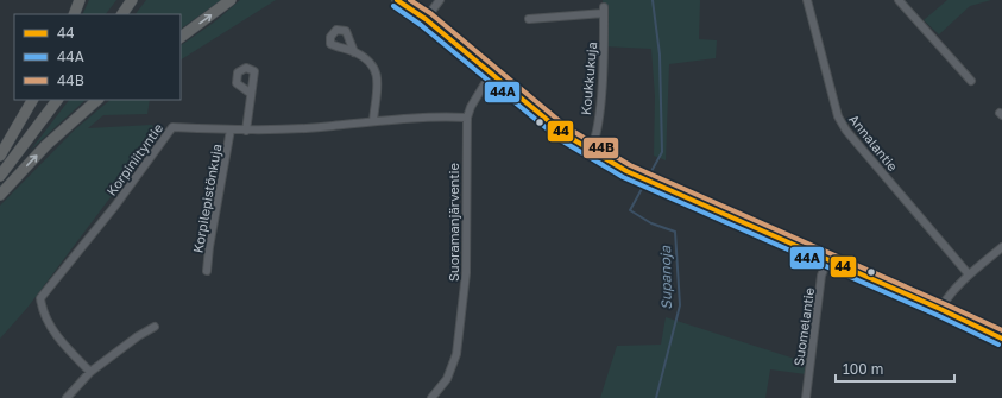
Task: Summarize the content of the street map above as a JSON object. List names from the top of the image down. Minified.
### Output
{"streets":{"street":["Koukkukuja","Annalantie","Korpiniityntie","Korpilepistönkuja","Suoramanjärventie","Suomelantie"]},"crossings":[["Korpiniityntie","Korpilepistönkuja"],["Korpiniityntie","Suoramanjärventie"]],"water":["Supanoja"],"lines":["transit line 44","transit line 44B","transit line 44A"],"legend":["44","44A","44B"],"scale_bar":"100 m"}
